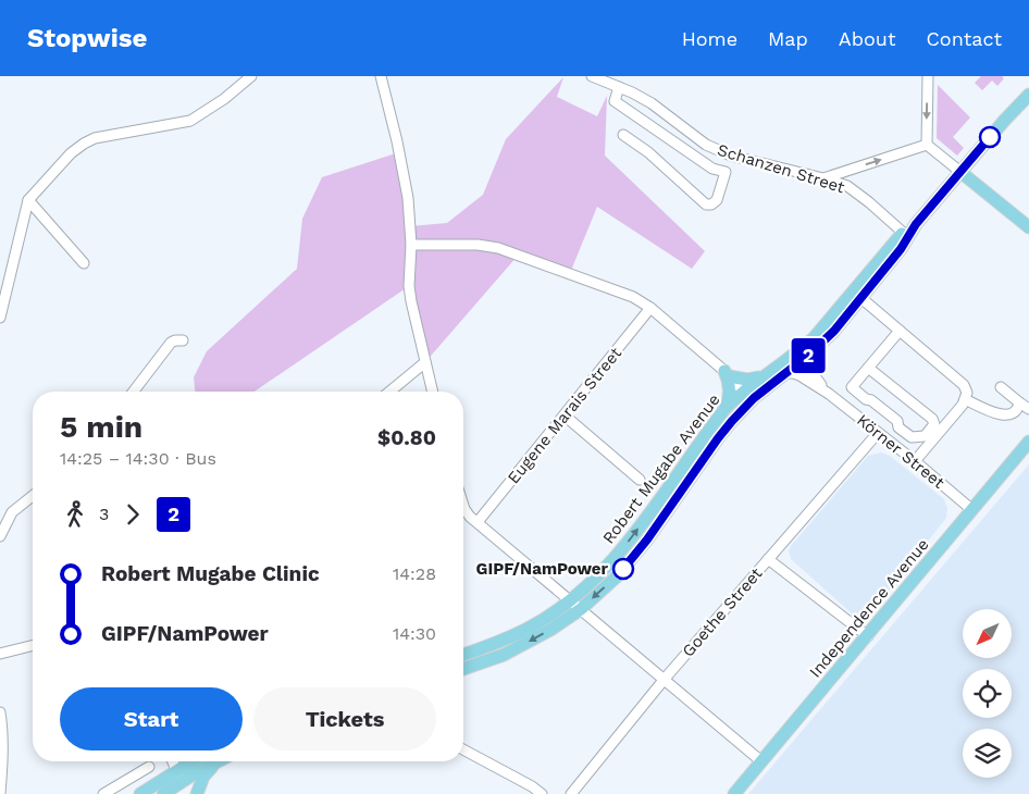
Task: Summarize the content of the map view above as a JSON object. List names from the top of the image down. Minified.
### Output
{"streets":{"main road":["Robert Mugabe Avenue","Independence Avenue"],"street":["Schanzen Street","Eugene Marais Street","Körner Street","Goethe Street"]},"crossings":[["Schanzen Street","Robert Mugabe Avenue"],["Körner Street","Robert Mugabe Avenue"],["Körner Street","Independence Avenue"],["Körner Street","Goethe Street"]],"places":["GIPF/NamPower"],"lines":["bus line 2"],"north":"bottom left","page":{"header":"Stopwise","nav":["Home","Map","About","Contact"],"on_map":"2","heading":["5 min","14:25 – 14:30 · Bus","$0.80"],"legs":["3","2"],"list":[{"name":"Robert Mugabe Clinic","value":"14:28"},{"name":"GIPF/NamPower","value":"14:30"}],"buttons":["Start","Tickets"]}}
